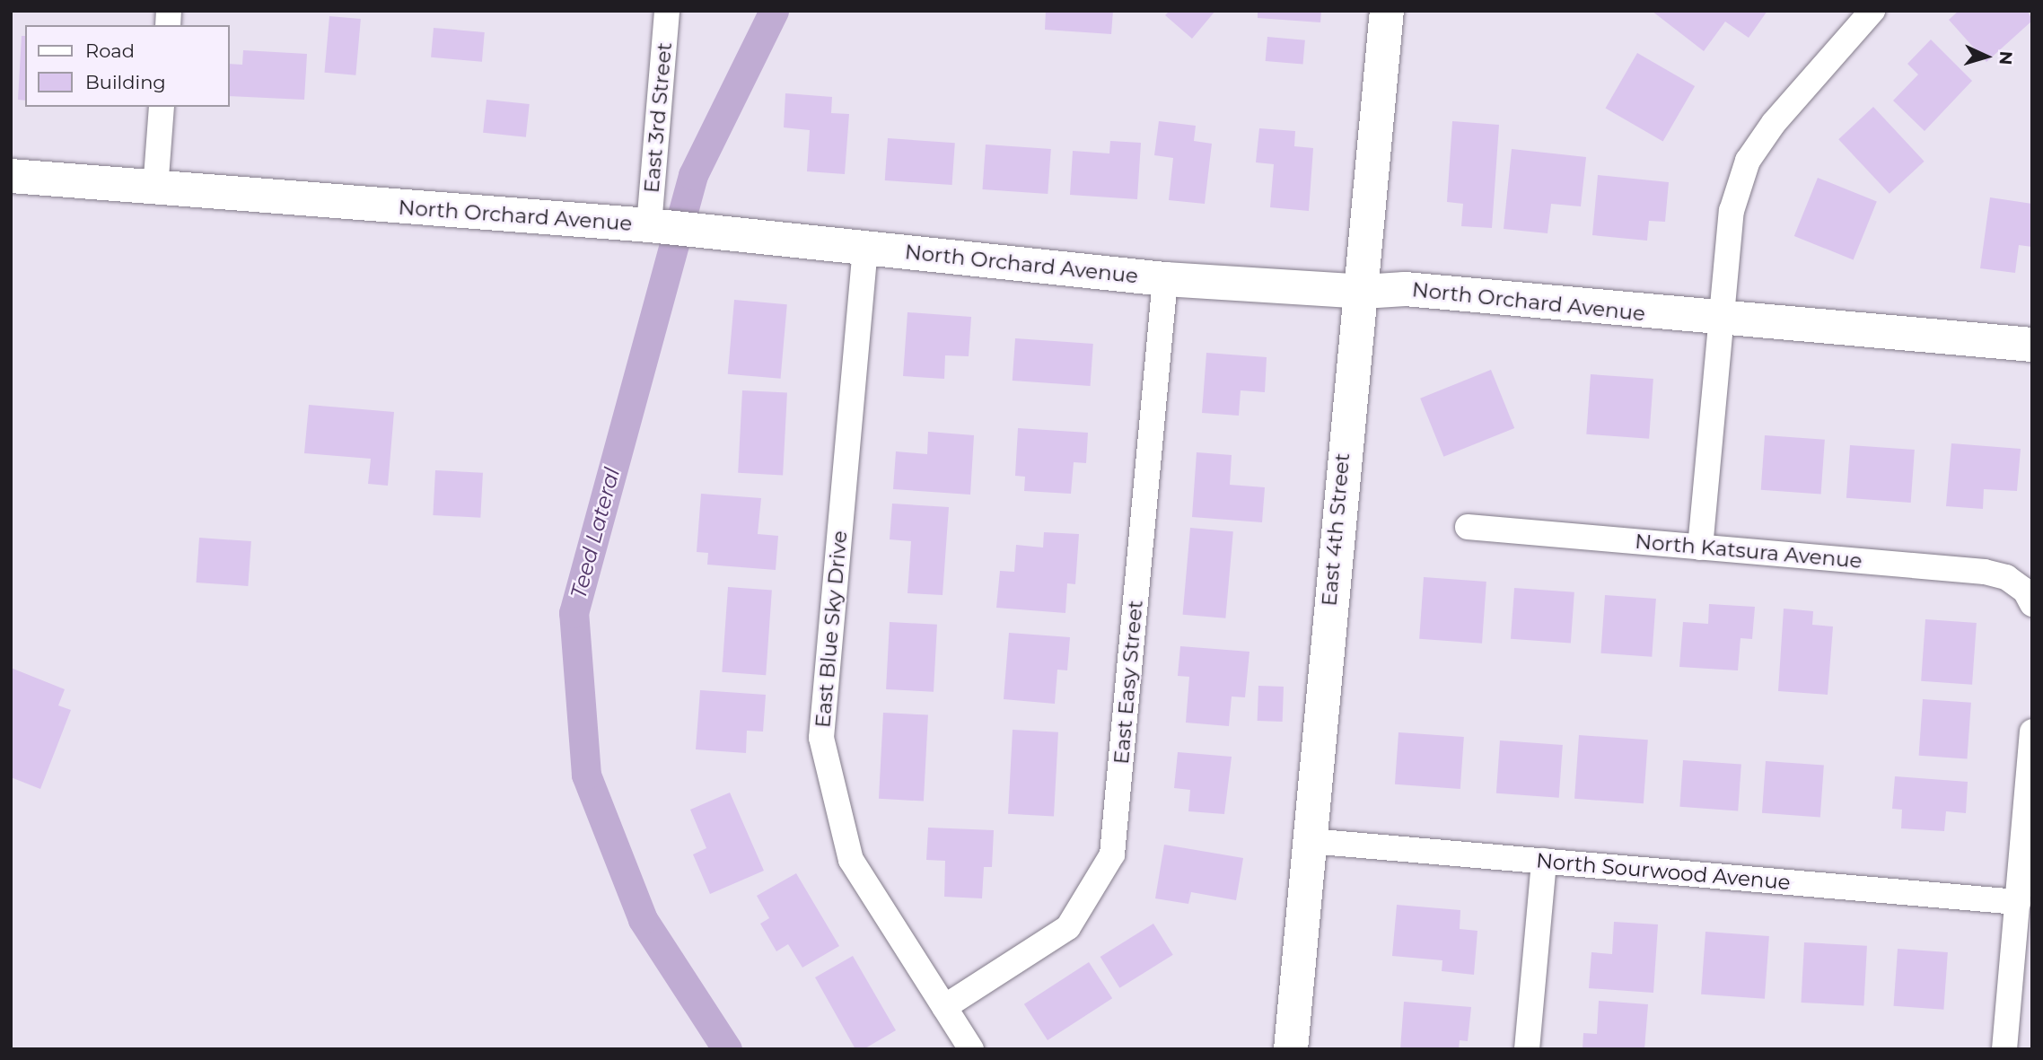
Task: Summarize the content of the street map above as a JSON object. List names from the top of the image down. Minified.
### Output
{"streets":{"street":["East 3rd Street","North Orchard Avenue","East 4th Street","North Katsura Avenue","East Blue Sky Drive","East Easy Street","North Sourwood Avenue"]},"crossings":[["East 3rd Street","North Orchard Avenue"],["North Orchard Avenue","East 4th Street"],["North Orchard Avenue","East Blue Sky Drive"],["North Orchard Avenue","East Easy Street"],["East 4th Street","North Sourwood Avenue"],["East Blue Sky Drive","East Easy Street"]],"water":["Teed Lateral"],"legend":["Road","Building"],"north":"right"}
